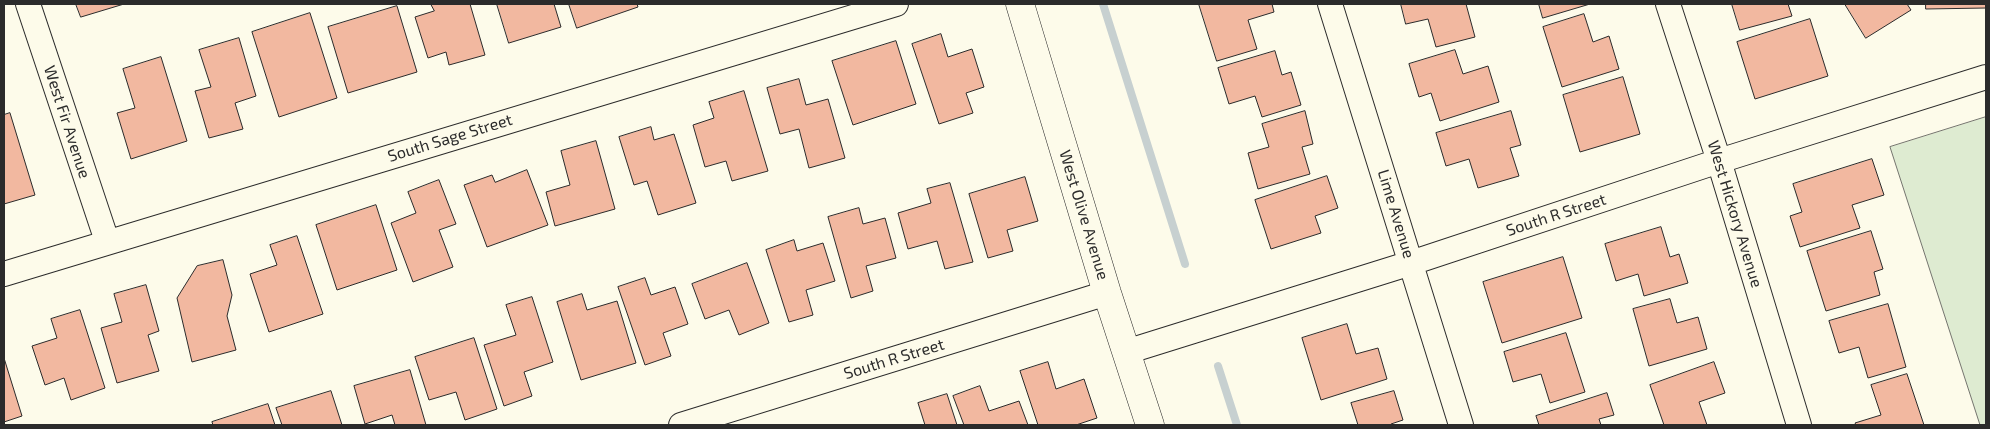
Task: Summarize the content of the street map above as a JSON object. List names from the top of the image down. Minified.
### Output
{"streets":{"street":["West Fir Avenue","South Sage Street","Lime Avenue","West Hickory Avenue","West Olive Avenue","South R Street"]},"crossings":[["West Fir Avenue","South Sage Street"],["Lime Avenue","South R Street"],["West Hickory Avenue","South R Street"],["West Olive Avenue","South R Street"]]}
